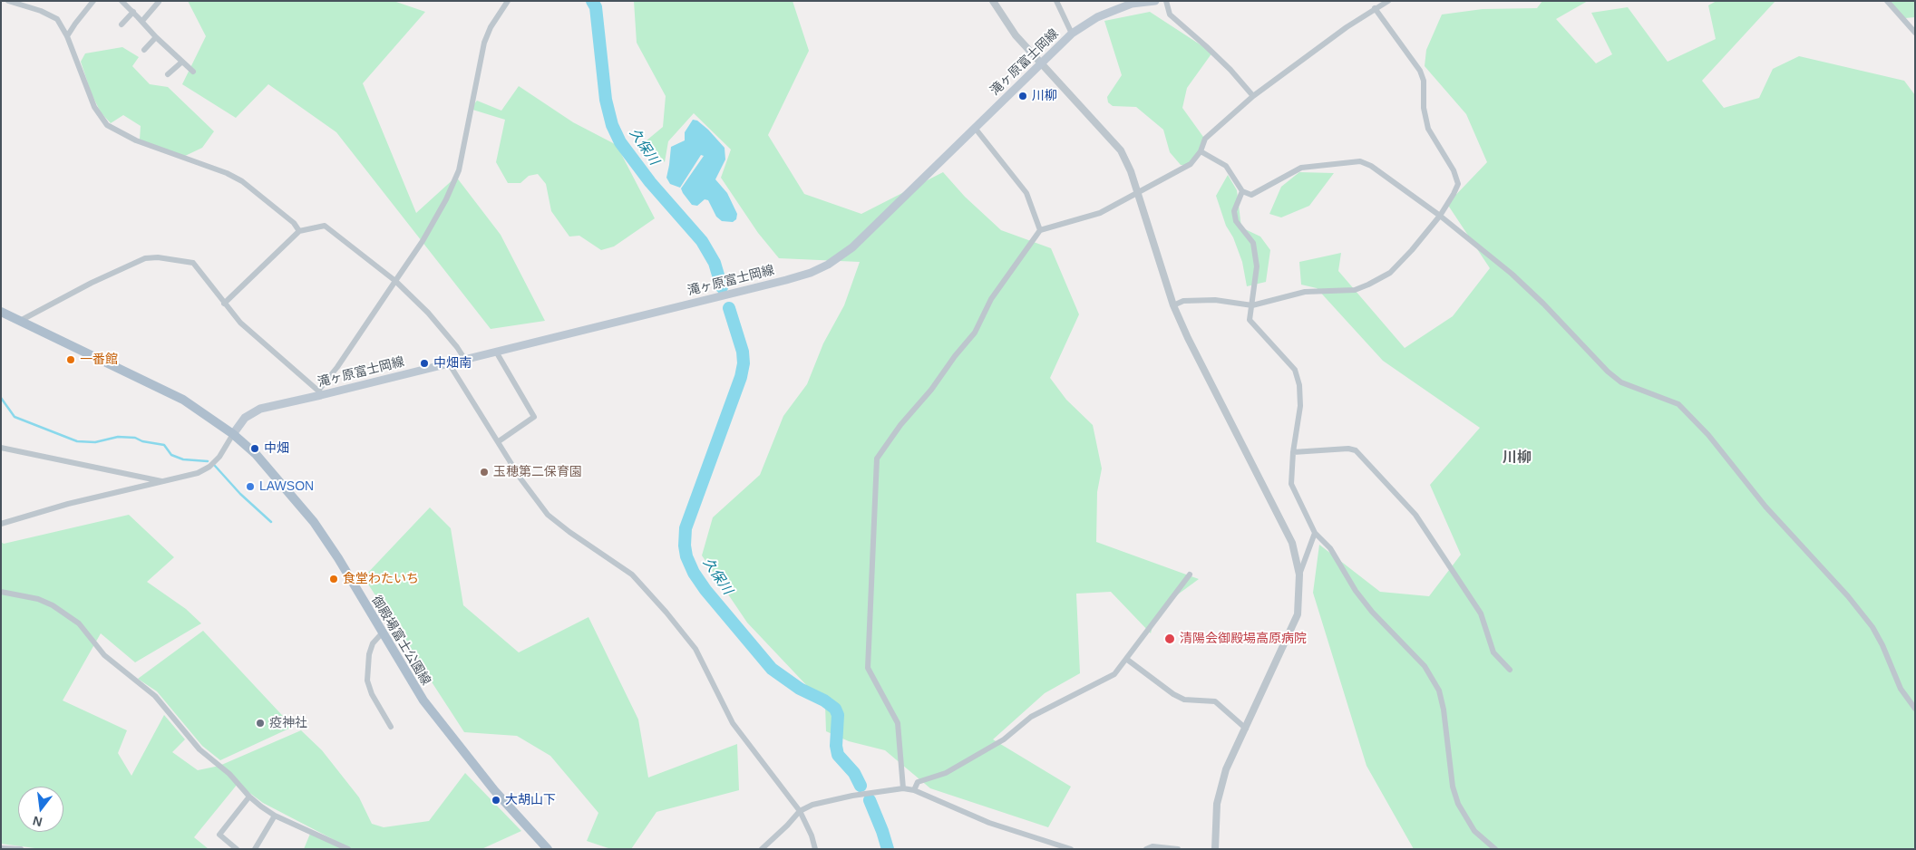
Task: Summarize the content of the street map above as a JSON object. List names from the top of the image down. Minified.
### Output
{"streets":{"main road":["滝ヶ原富士岡線","御殿場富士公園線"]},"crossings":[["滝ヶ原富士岡線","御殿場富士公園線"]],"districts":["川柳"],"water":["久保川"],"places":["川柳","一番館","中畑南","中畑","玉穂第二保育園","LAWSON","食堂わたいち","清陽会御殿場高原病院","疫神社","大胡山下"],"north":"bottom"}
